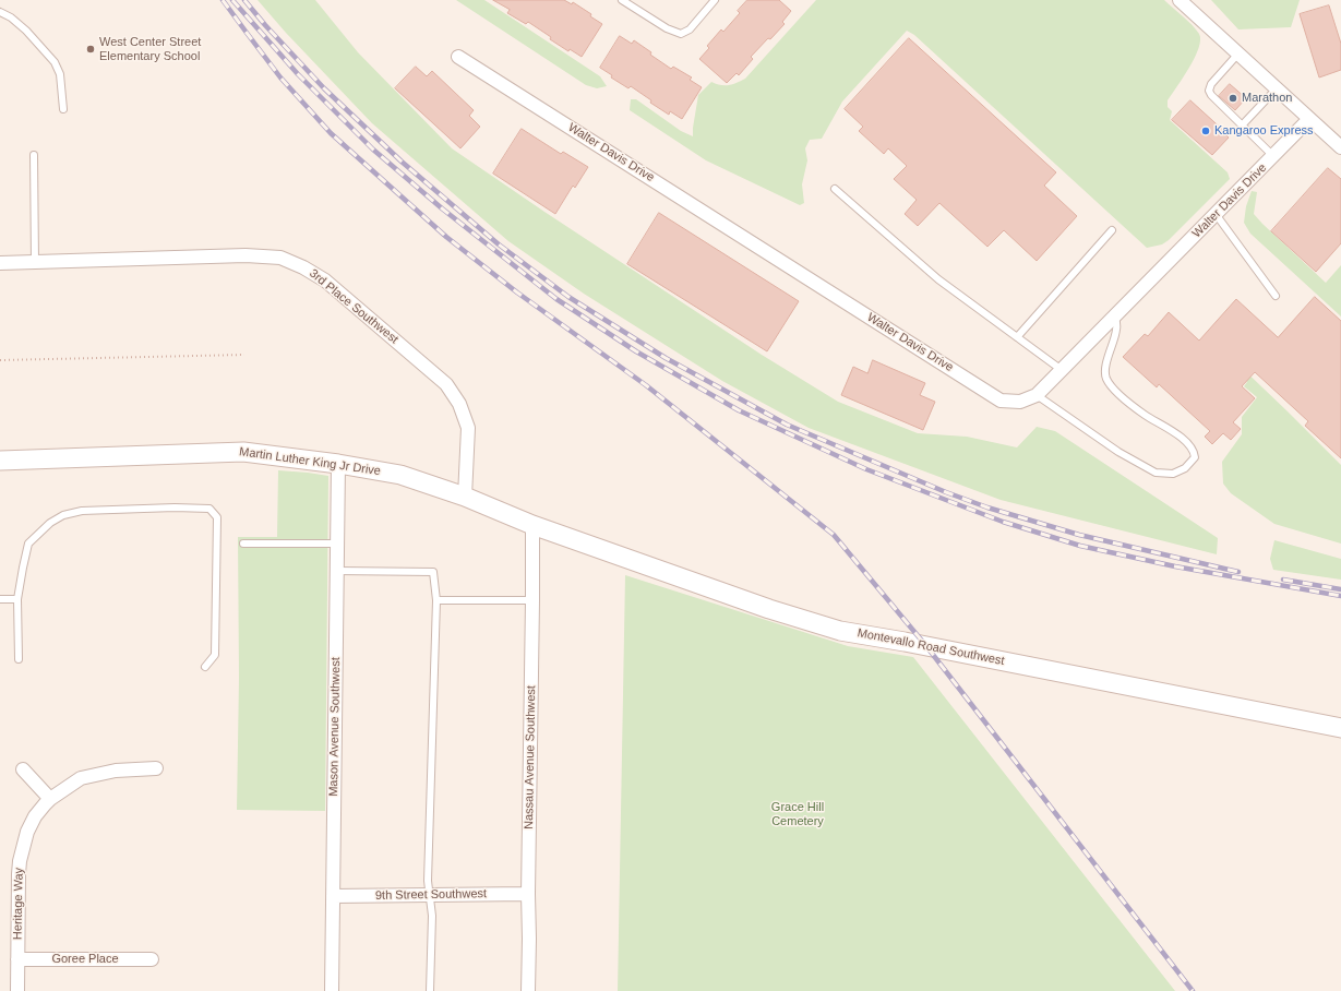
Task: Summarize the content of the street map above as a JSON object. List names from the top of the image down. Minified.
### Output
{"streets":{"main road":["Martin Luther King Jr Drive","Montevallo Road Southwest"],"street":["Walter Davis Drive","3rd Place Southwest","Mason Avenue Southwest","Nassau Avenue Southwest","9th Street Southwest","Heritage Way","Goree Place"]},"crossings":[["3rd Place Southwest","Martin Luther King Jr Drive"],["Martin Luther King Jr Drive","Montevallo Road Southwest"],["Martin Luther King Jr Drive","Mason Avenue Southwest"],["Martin Luther King Jr Drive","Nassau Avenue Southwest"],["Montevallo Road Southwest","Nassau Avenue Southwest"],["Mason Avenue Southwest","9th Street Southwest"],["Nassau Avenue Southwest","9th Street Southwest"],["Heritage Way","Goree Place"]],"parks":["Grace Hill Cemetery"],"places":["West Center Street Elementary School","Marathon","Kangaroo Express"]}
